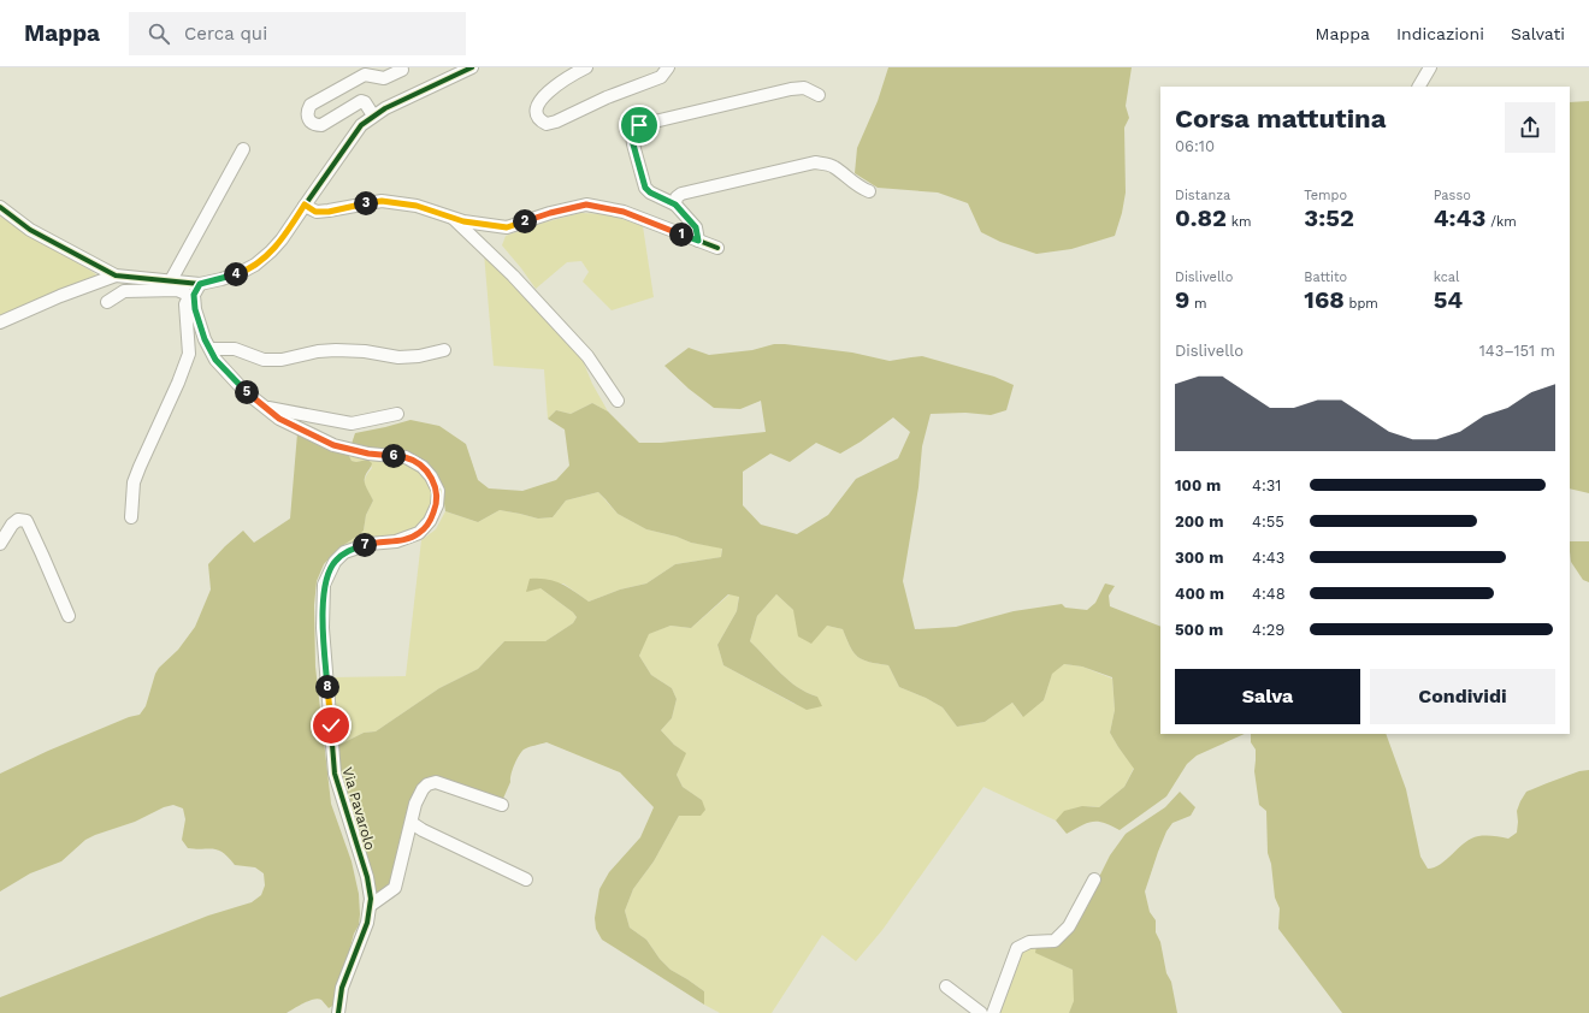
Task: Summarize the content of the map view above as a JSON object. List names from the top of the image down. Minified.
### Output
{"streets":{"street":["Via Pavarolo"]},"page":{"header":"Mappa","search":"Cerca qui","nav":["Mappa","Indicazioni","Salvati"],"heading":["Corsa mattutina","06:10"],"stats":[["Distanza","0.82 km"],["Tempo","3:52"],["Passo","4:43 /km"],["Dislivello","9 m"],["Battito","168 bpm"],["kcal","54"]],"pins":["3","2","1","4","5","6","7","8"],"chart":["Dislivello","143–151 m"],"list":[{"name":"100 m","note":"4:31"},{"name":"200 m","note":"4:55"},{"name":"300 m","note":"4:43"},{"name":"400 m","note":"4:48"},{"name":"500 m","note":"4:29"}],"buttons":["Salva","Condividi"]}}
